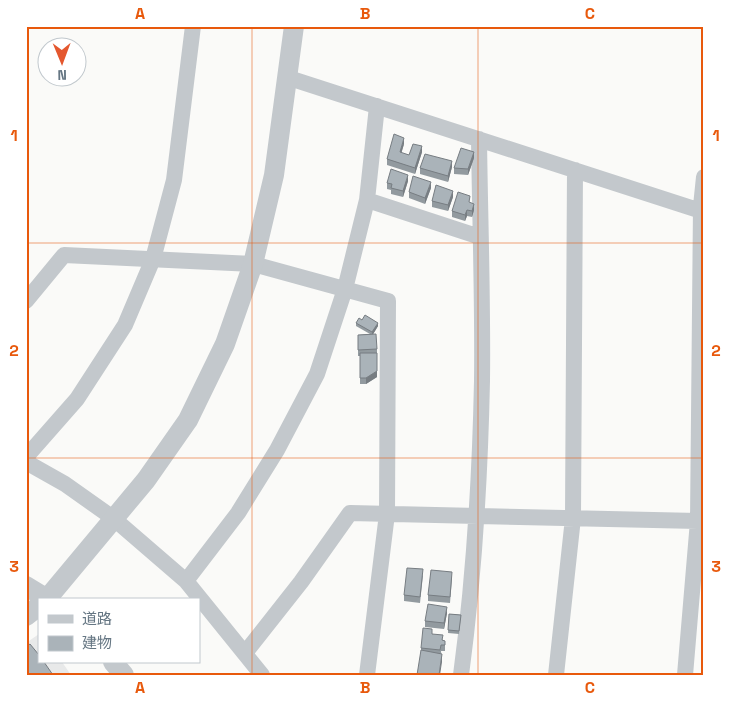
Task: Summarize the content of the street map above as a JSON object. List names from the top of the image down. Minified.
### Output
{"legend":["道路","建物"],"north":"bottom","grid":{"columns":["A","B","C"],"rows":["1","2","3"]}}
